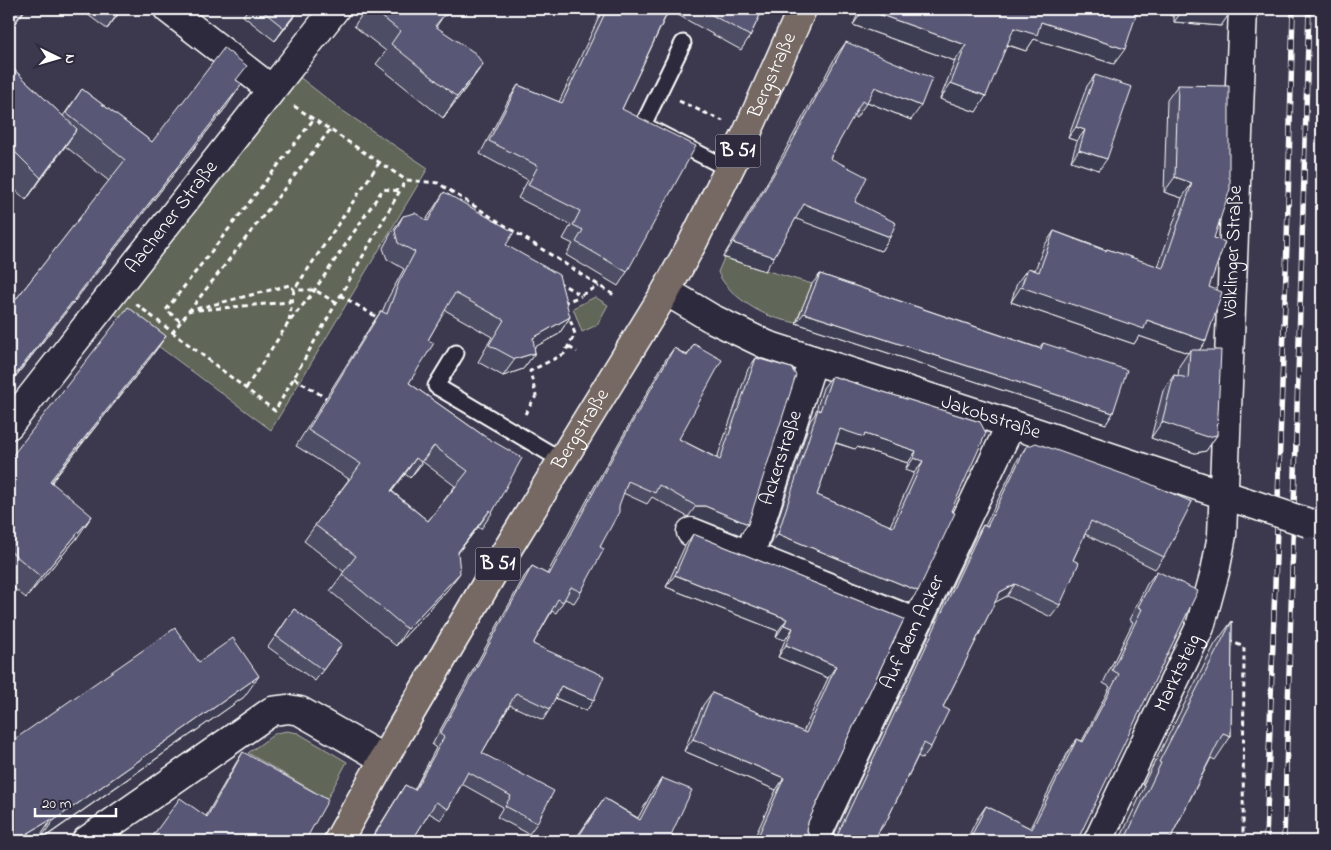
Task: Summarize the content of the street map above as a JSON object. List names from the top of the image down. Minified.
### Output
{"streets":{"main road":["Bergstraße","B 51"],"street":["Aachener Straße","Völklinger Straße","Jakobstraße","Ackerstraße","Auf dem Acker","Marktsteig"]},"crossings":[["Bergstraße","Jakobstraße"],["Völklinger Straße","Jakobstraße"],["Völklinger Straße","Marktsteig"],["Jakobstraße","Ackerstraße"],["Jakobstraße","Auf dem Acker"],["Jakobstraße","Marktsteig"]],"scale_bar":"20 m","north":"right"}
